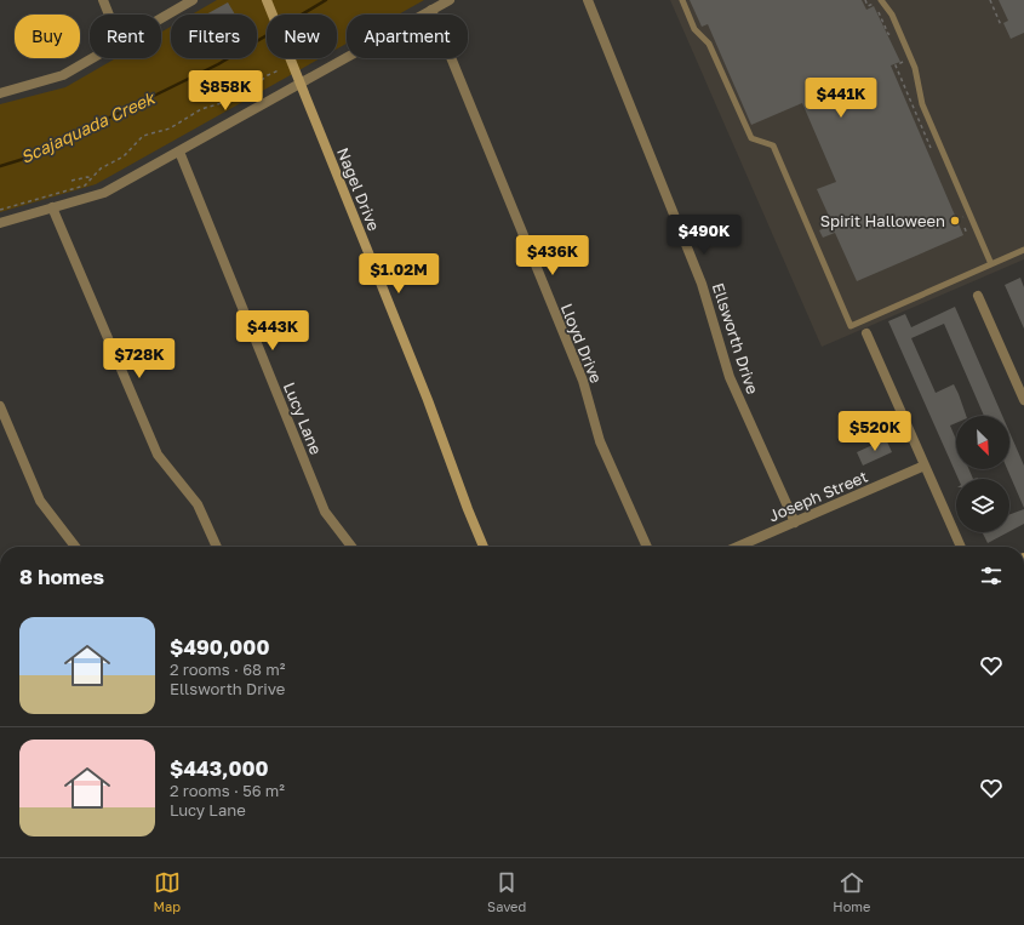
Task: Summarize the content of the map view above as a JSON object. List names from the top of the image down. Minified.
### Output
{"streets":{"street":["Nagel Drive","Ellsworth Drive","Lloyd Drive","Lucy Lane","Joseph Street"]},"crossings":[["Ellsworth Drive","Joseph Street"]],"water":["Scajaquada Creek"],"places":["Spirit Halloween"],"north":"bottom right","page":{"chip":["Buy","Rent","Filters","New","Apartment"],"price":["$858K","$441K","$490K","$436K","$1.02M","$443K","$728K","$520K"],"heading":"8 homes","list":[{"name":"$490,000","note":"2 rooms · 68 m² · Ellsworth Drive"},{"name":"$443,000","note":"2 rooms · 56 m² · Lucy Lane"}],"tabs":["Map","Saved","Home"]}}
